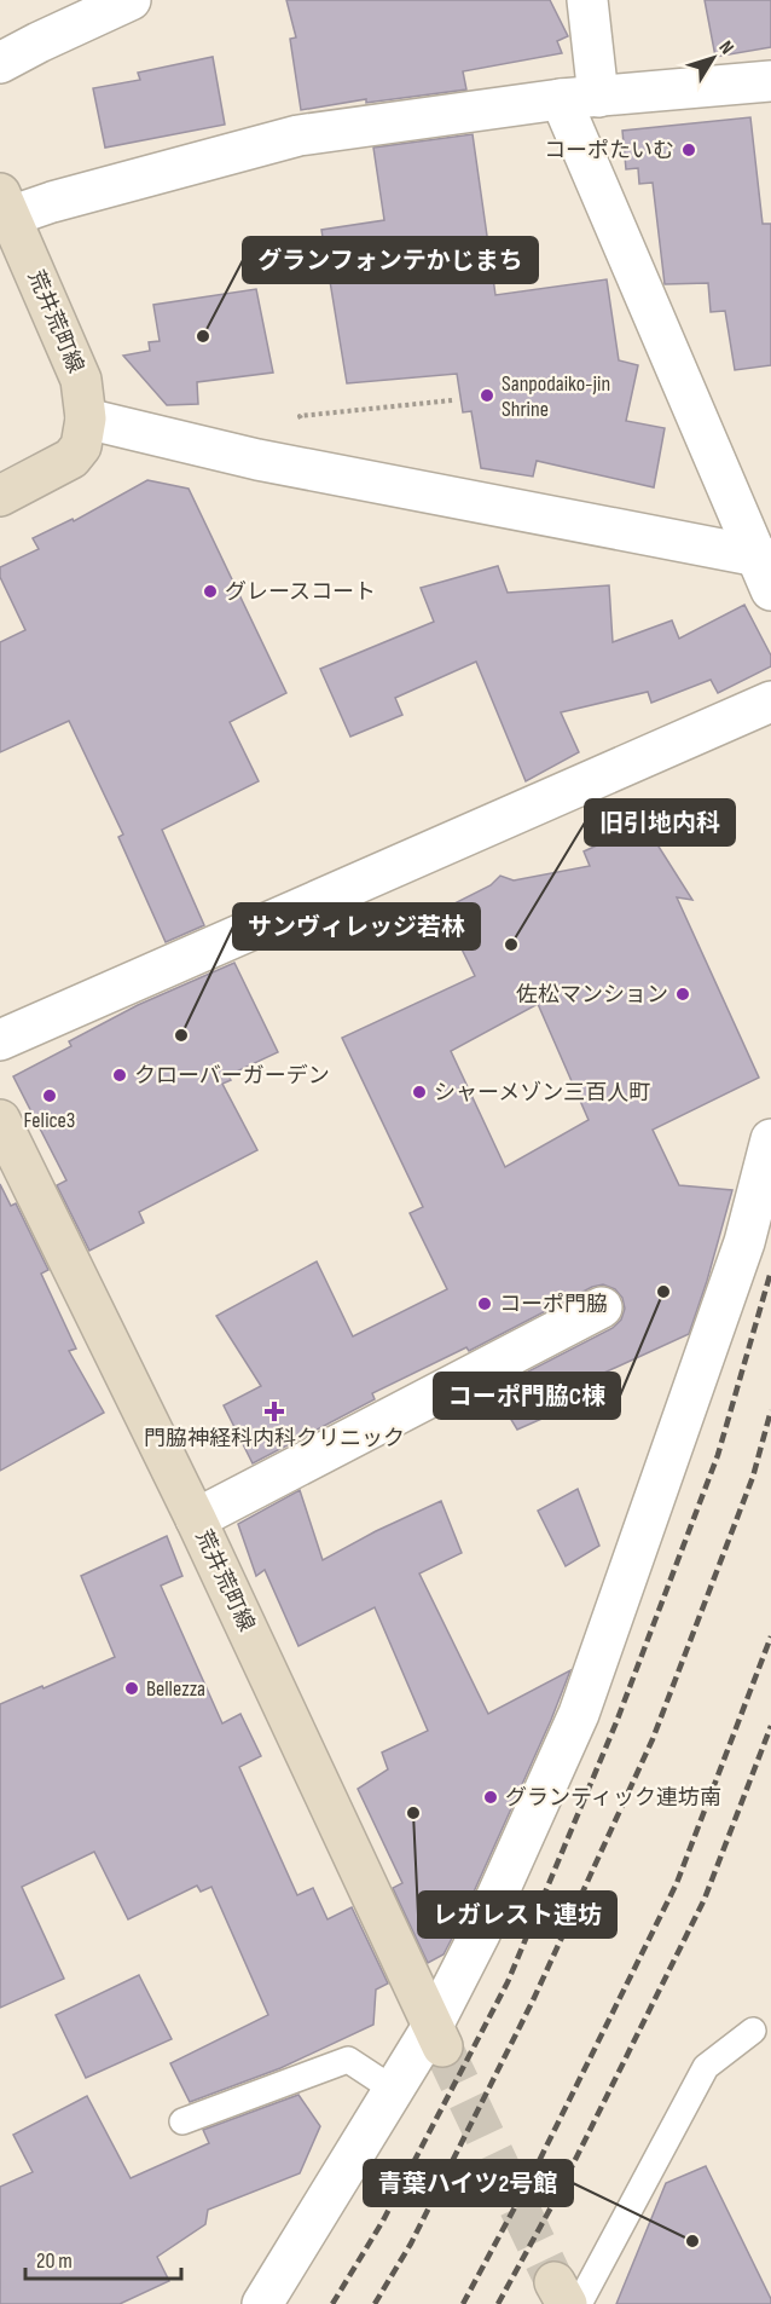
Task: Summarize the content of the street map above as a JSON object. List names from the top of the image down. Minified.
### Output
{"streets":{"main road":["荒井荒町線"]},"places":{"other":["コーポたいむ","グランフォンテかじまち","Sanpodaiko-jin Shrine","グレースコート","旧引地内科","佐松マンション","サンヴィレッジ若林","クローバーガーデン","シャーメゾン三百人町","Felice3","コーポ門脇C棟","コーポ門脇","Bellezza","グランティック連坊南","レガレスト連坊","青葉ハイツ2号館"],"health":["門脇神経科内科クリニック"]},"scale_bar":"20 m","north":"top right"}
